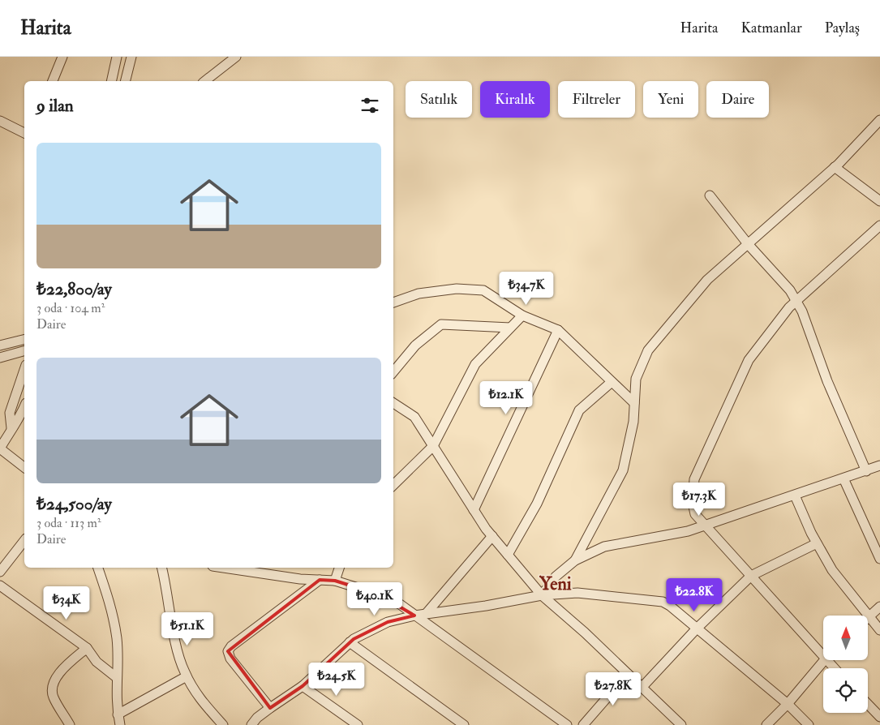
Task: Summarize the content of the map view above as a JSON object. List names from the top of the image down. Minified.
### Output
{"districts":["Yeni"],"north":"top","page":{"header":"Harita","nav":["Harita","Katmanlar","Paylaş"],"chip":["Satılık","Kiralık","Filtreler","Yeni","Daire"],"heading":"9 ilan","list":[{"name":"₺22,800/ay","note":"3 oda · 104 m² · Daire"},{"name":"₺24,500/ay","note":"3 oda · 113 m² · Daire"}],"price":["₺34.7K","₺12.1K","₺17.3K","₺22.8K","₺40.1K","₺34K","₺51.1K","₺24.5K","₺27.8K"]}}
